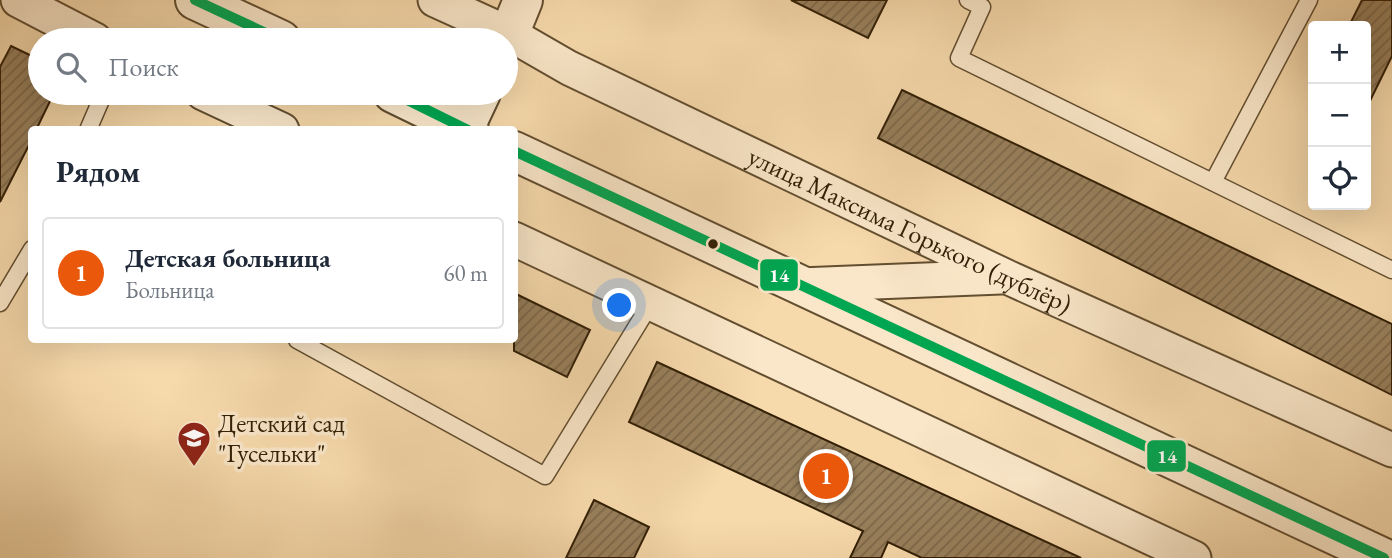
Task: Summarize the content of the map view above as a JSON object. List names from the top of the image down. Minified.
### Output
{"streets":{"street":["улица Максима Горького (дублёр)"]},"places":{"school or university":["Детский сад \"Гусельки\""]},"lines":["transit line 14"],"page":{"map_buttons":["+","−"],"search":"Поиск","heading":"Рядом","list":[{"mark":"1","name":"Детская больница","note":"Больница","value":"60 m"}],"pins":"1"}}
